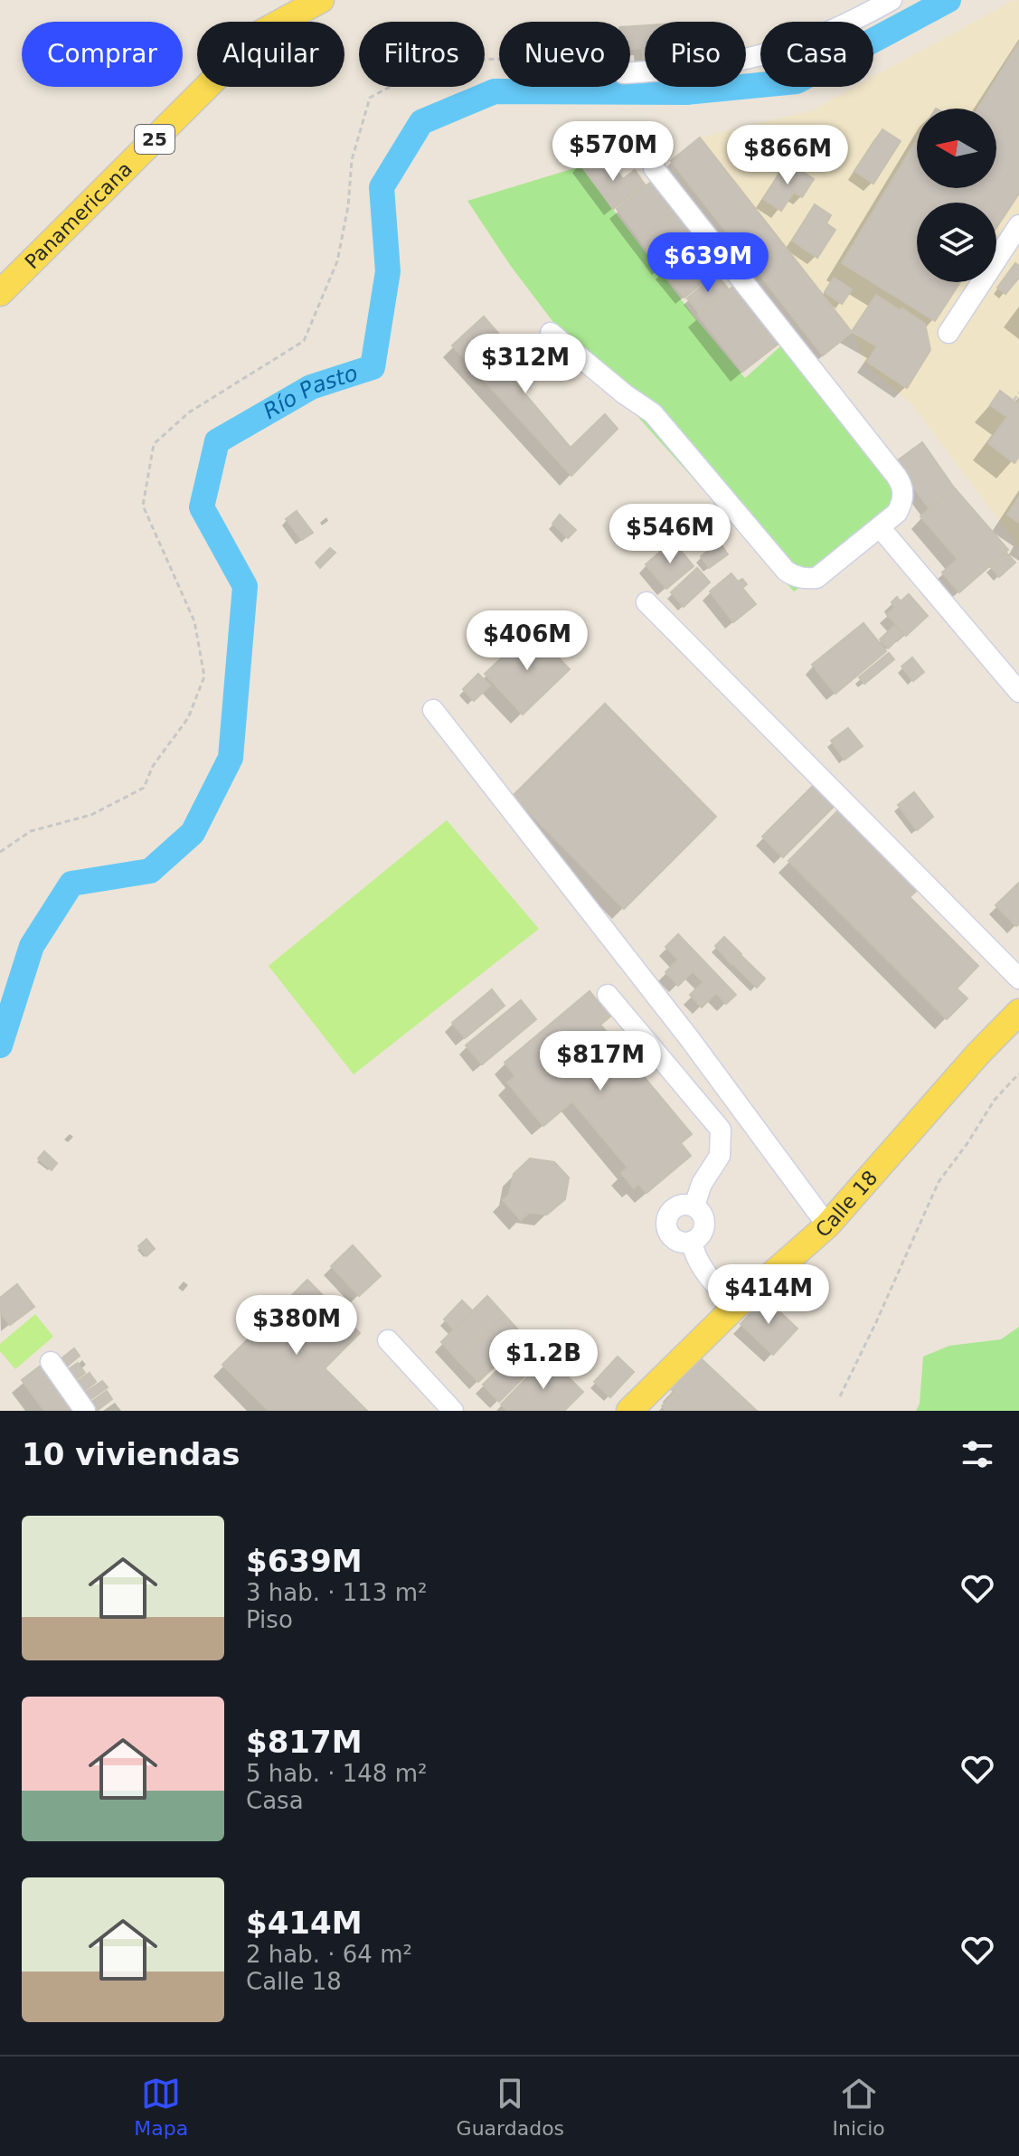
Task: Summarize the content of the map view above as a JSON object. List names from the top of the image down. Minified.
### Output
{"streets":{"main road":["25","Panamericana","Calle 18"]},"water":["Río Pasto"],"north":"left","page":{"chip":["Comprar","Alquilar","Filtros","Nuevo","Piso","Casa"],"price":["$570M","$866M","$639M","$312M","$546M","$406M","$817M","$414M","$380M","$1.2B"],"heading":"10 viviendas","list":[{"name":"$639M","note":"3 hab. · 113 m² · Piso"},{"name":"$817M","note":"5 hab. · 148 m² · Casa"},{"name":"$414M","note":"2 hab. · 64 m² · Calle 18"}],"tabs":["Mapa","Guardados","Inicio"]}}
